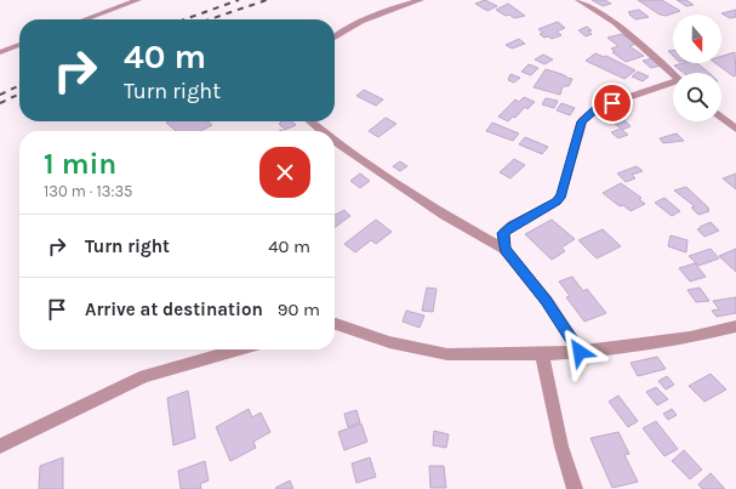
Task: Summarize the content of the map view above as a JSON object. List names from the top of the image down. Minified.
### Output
{"north":"bottom","page":{"turn":["40 m","Turn right"],"heading":["1 min","130 m · 13:35"],"list":[{"name":"Turn right","value":"40 m"},{"name":"Arrive at destination","value":"90 m"}]}}
